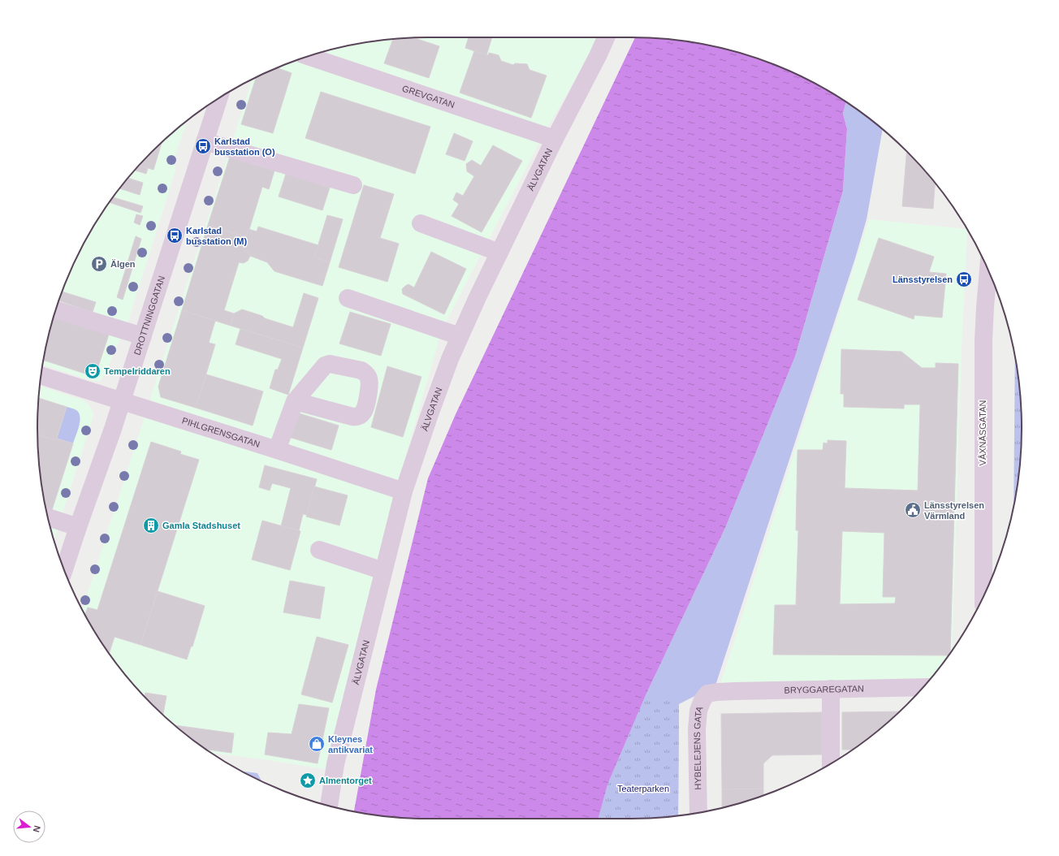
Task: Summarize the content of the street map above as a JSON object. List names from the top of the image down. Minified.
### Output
{"streets":{"street":["GREVGATAN","ÄLVGATAN","DROTTNINGGATAN","PIHLGRENSGATAN","VÅXNÄSGATAN","BRYGGAREGATAN","HYBELEJENS GATA"]},"crossings":[["GREVGATAN","ÄLVGATAN"],["ÄLVGATAN","PIHLGRENSGATAN"],["DROTTNINGGATAN","PIHLGRENSGATAN"],["BRYGGAREGATAN","HYBELEJENS GATA"]],"parks":["Teaterparken"],"places":{"bus stop":["Karlstad busstation (O)","Karlstad busstation (M)","Länsstyrelsen"],"parking":["Älgen"],"theatre":["Tempelriddaren"],"public building":["Länsstyrelsen Värmland"],"building":["Gamla Stadshuset"],"shop":["Kleynes antikvariat"],"place":["Almentorget"]},"north":"right"}
